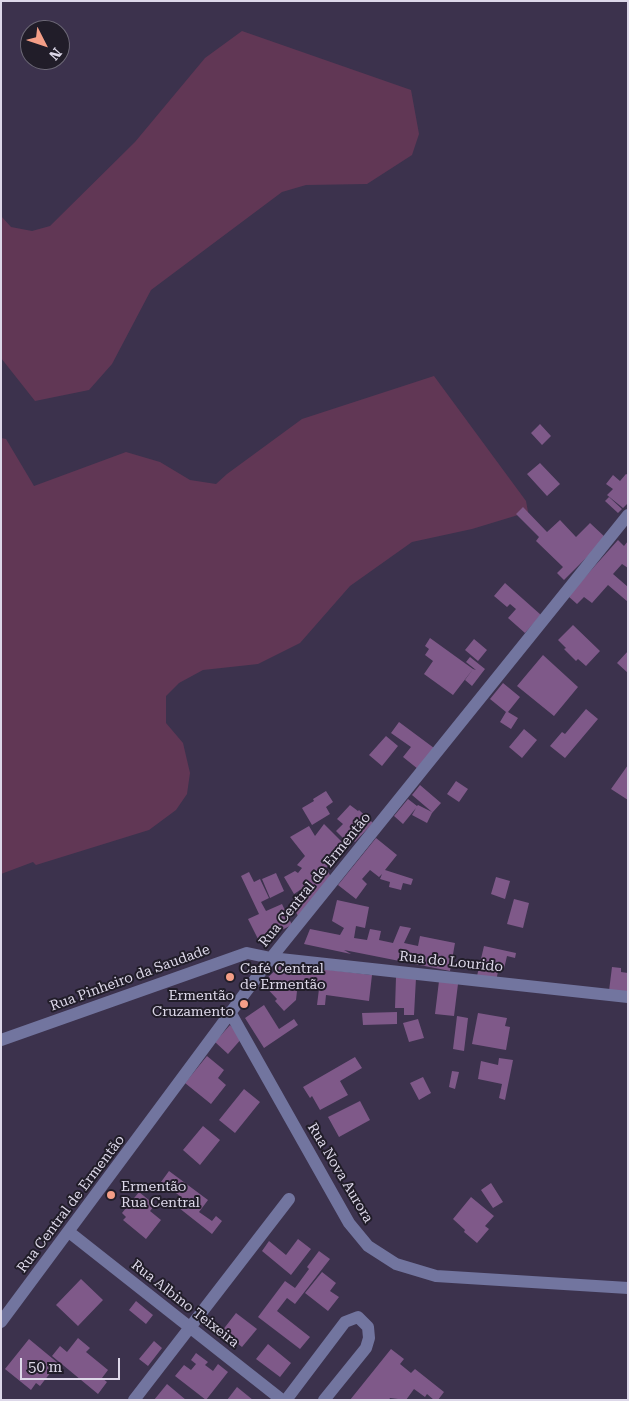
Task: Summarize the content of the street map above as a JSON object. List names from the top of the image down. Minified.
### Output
{"streets":{"street":["Rua Central de Ermentão","Rua do Lourido","Rua Pinheiro da Saudade","Rua Nova Aurora","Rua Albino Teixeira"]},"crossings":[["Rua Central de Ermentão","Rua do Lourido"],["Rua Central de Ermentão","Rua Pinheiro da Saudade"],["Rua Central de Ermentão","Rua Nova Aurora"],["Rua Central de Ermentão","Rua Albino Teixeira"],["Rua do Lourido","Rua Pinheiro da Saudade"]],"places":["Café Central de Ermentão","Ermentão Cruzamento","Ermentão Rua Central"],"scale_bar":"50 m","north":"bottom right"}
